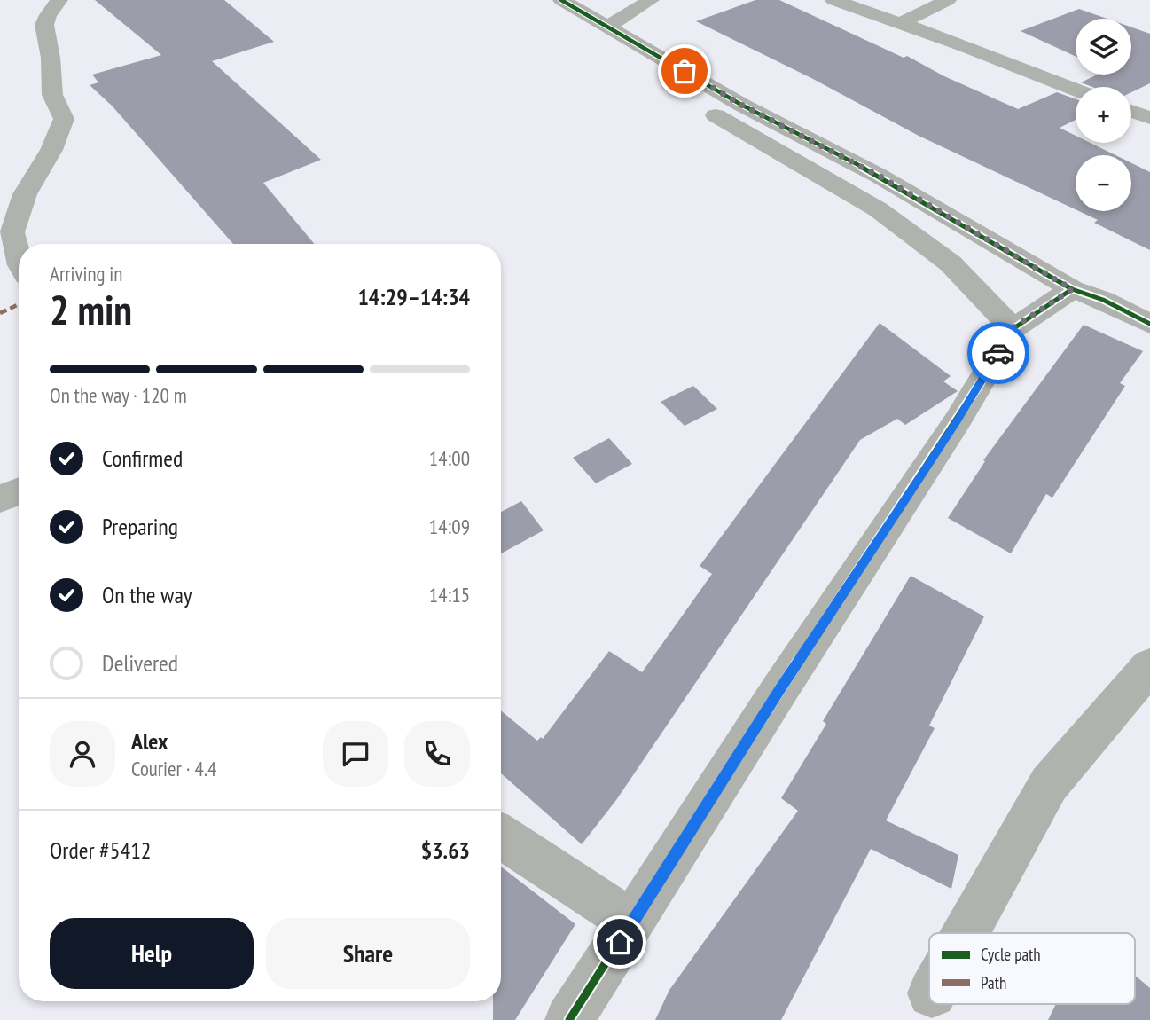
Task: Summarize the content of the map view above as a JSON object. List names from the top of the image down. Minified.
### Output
{"legend":["Cycle path","Path"],"page":{"map_buttons":["+","−"],"heading":["2 min","Arriving in","14:29–14:34"],"panel":["Alex","Courier · 4.4","Order #5412","$3.63"],"bar":"On the way · 120 m","list":[["Confirmed","14:00"],["Preparing","14:09"],["On the way","14:15"],"Delivered"],"buttons":["Help","Share"]}}
